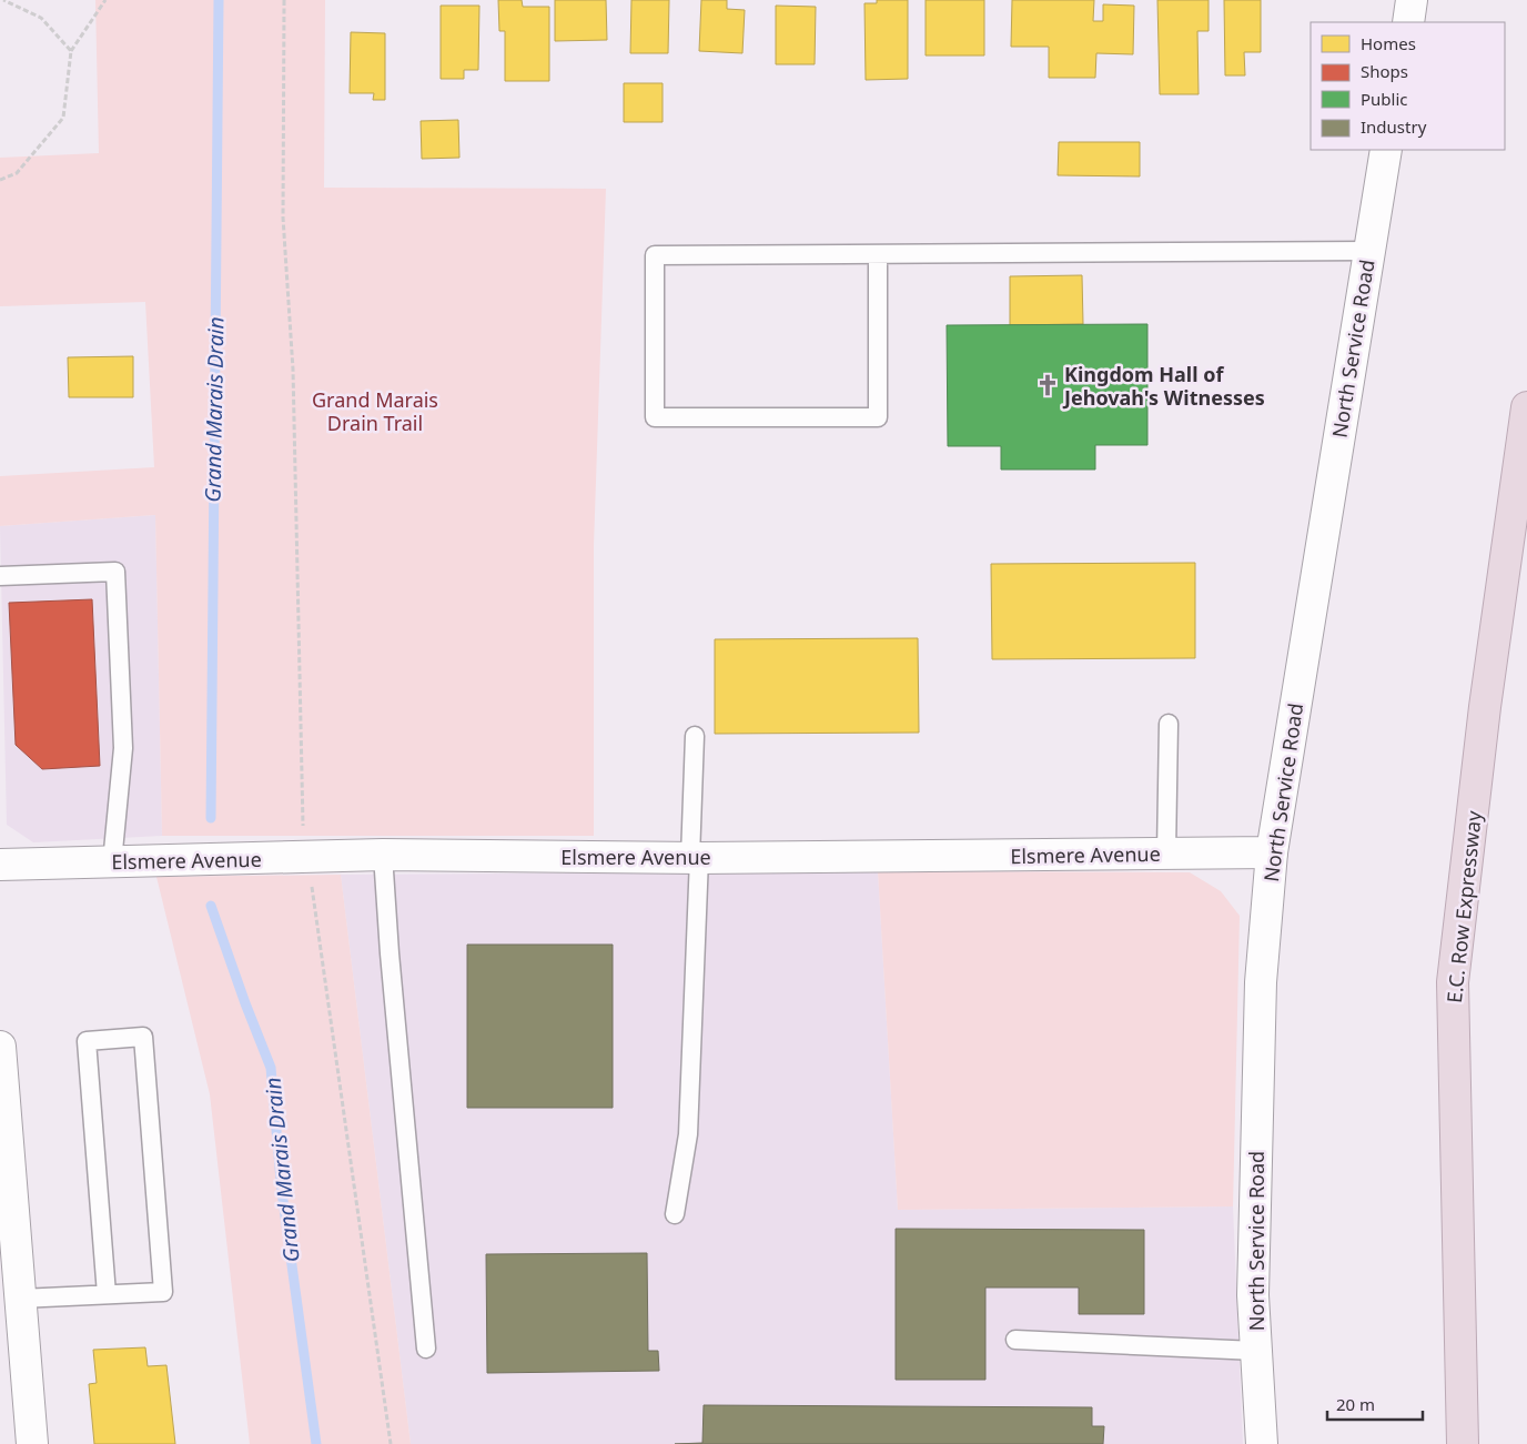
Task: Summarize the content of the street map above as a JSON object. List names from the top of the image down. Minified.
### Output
{"streets":{"highway":["E.C. Row Expressway"],"street":["North Service Road","Elsmere Avenue"]},"crossings":[["North Service Road","Elsmere Avenue"]],"water":["Grand Marais Drain"],"parks":["Grand Marais Drain Trail"],"places":{"church":["Kingdom Hall of Jehovah's Witnesses"]},"legend":["Homes","Shops","Public","Industry"],"scale_bar":"20 m"}
